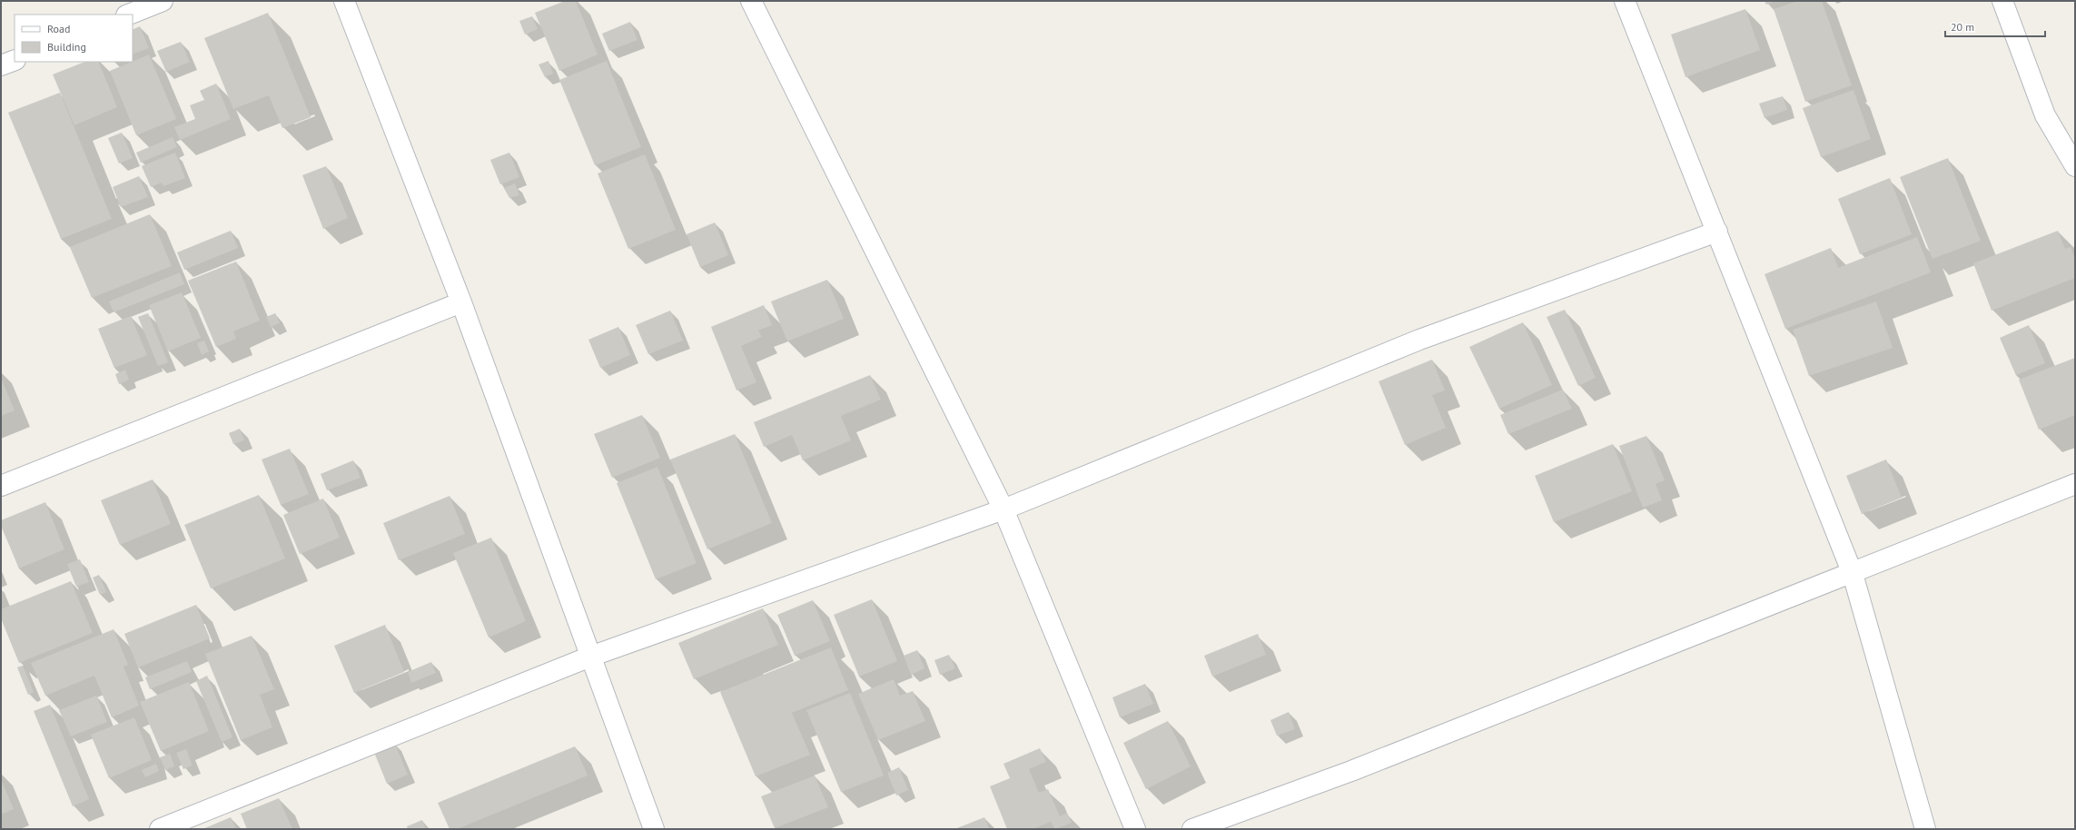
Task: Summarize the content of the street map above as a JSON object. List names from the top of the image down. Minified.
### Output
{"legend":["Road","Building"],"scale_bar":"20 m"}
